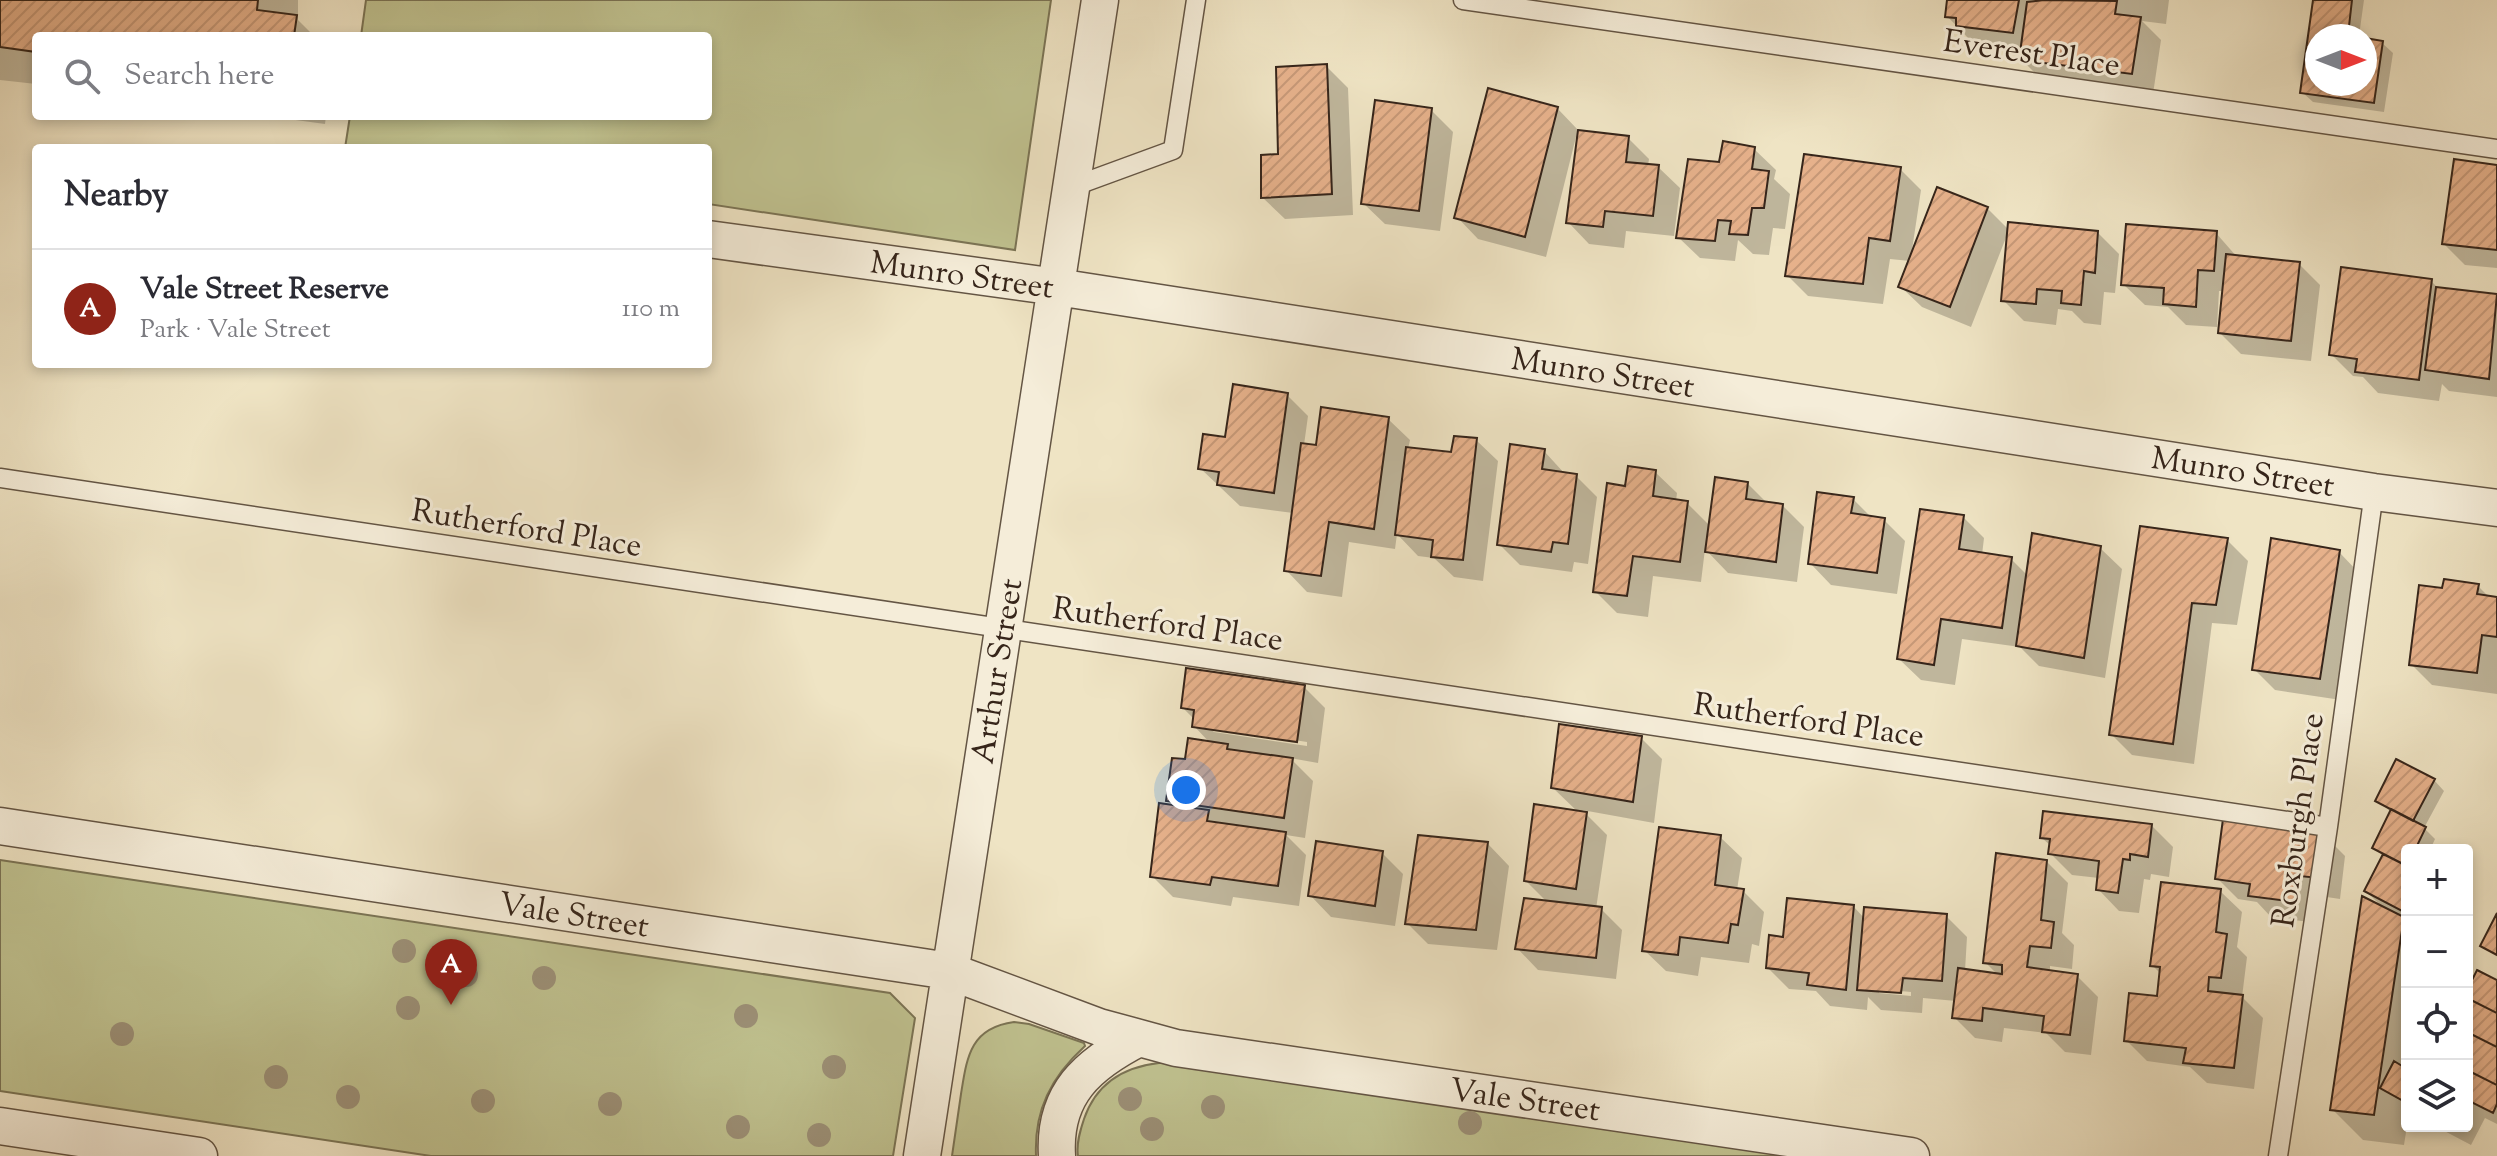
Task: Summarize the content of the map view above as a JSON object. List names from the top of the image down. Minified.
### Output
{"streets":{"street":["Munro Street","Arthur Street","Vale Street"],"lane":["Everest Place","Rutherford Place","Roxburgh Place"]},"crossings":[["Munro Street","Arthur Street"],["Munro Street","Roxburgh Place"],["Rutherford Place","Arthur Street"],["Rutherford Place","Roxburgh Place"],["Arthur Street","Vale Street"]],"north":"right","page":{"search":"Search here","heading":"Nearby","list":[{"mark":"A","name":"Vale Street Reserve","note":"Park · Vale Street","value":"110 m"}],"map_buttons":["+","−"],"pins":"A"}}
